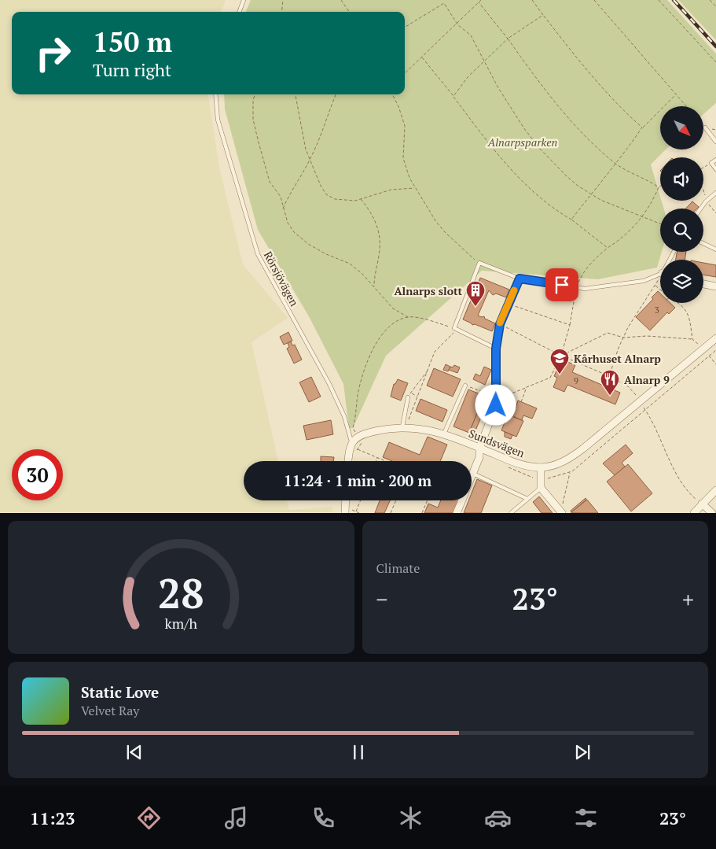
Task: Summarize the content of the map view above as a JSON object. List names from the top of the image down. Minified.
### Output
{"streets":{"street":["Sundsvägen"],"lane":["Rörsjövägen"]},"crossings":[["Rörsjövägen","Sundsvägen"]],"parks":["Alnarpsparken"],"places":{"building":["Alnarps slott"],"school or university":["Kårhuset Alnarp"],"restaurant":["Alnarp 9"]},"house_numbers":["3","9"],"north":"bottom right","page":{"turn":["150 m","Turn right"],"limit":"30","trip":"11:24 · 1 min · 200 m","tile":"Climate","heat":["−","23°","+"],"song":["Static Love","Velvet Ray"],"tabs":["11:23","23°"],"gauge":["28","km/h"]}}
